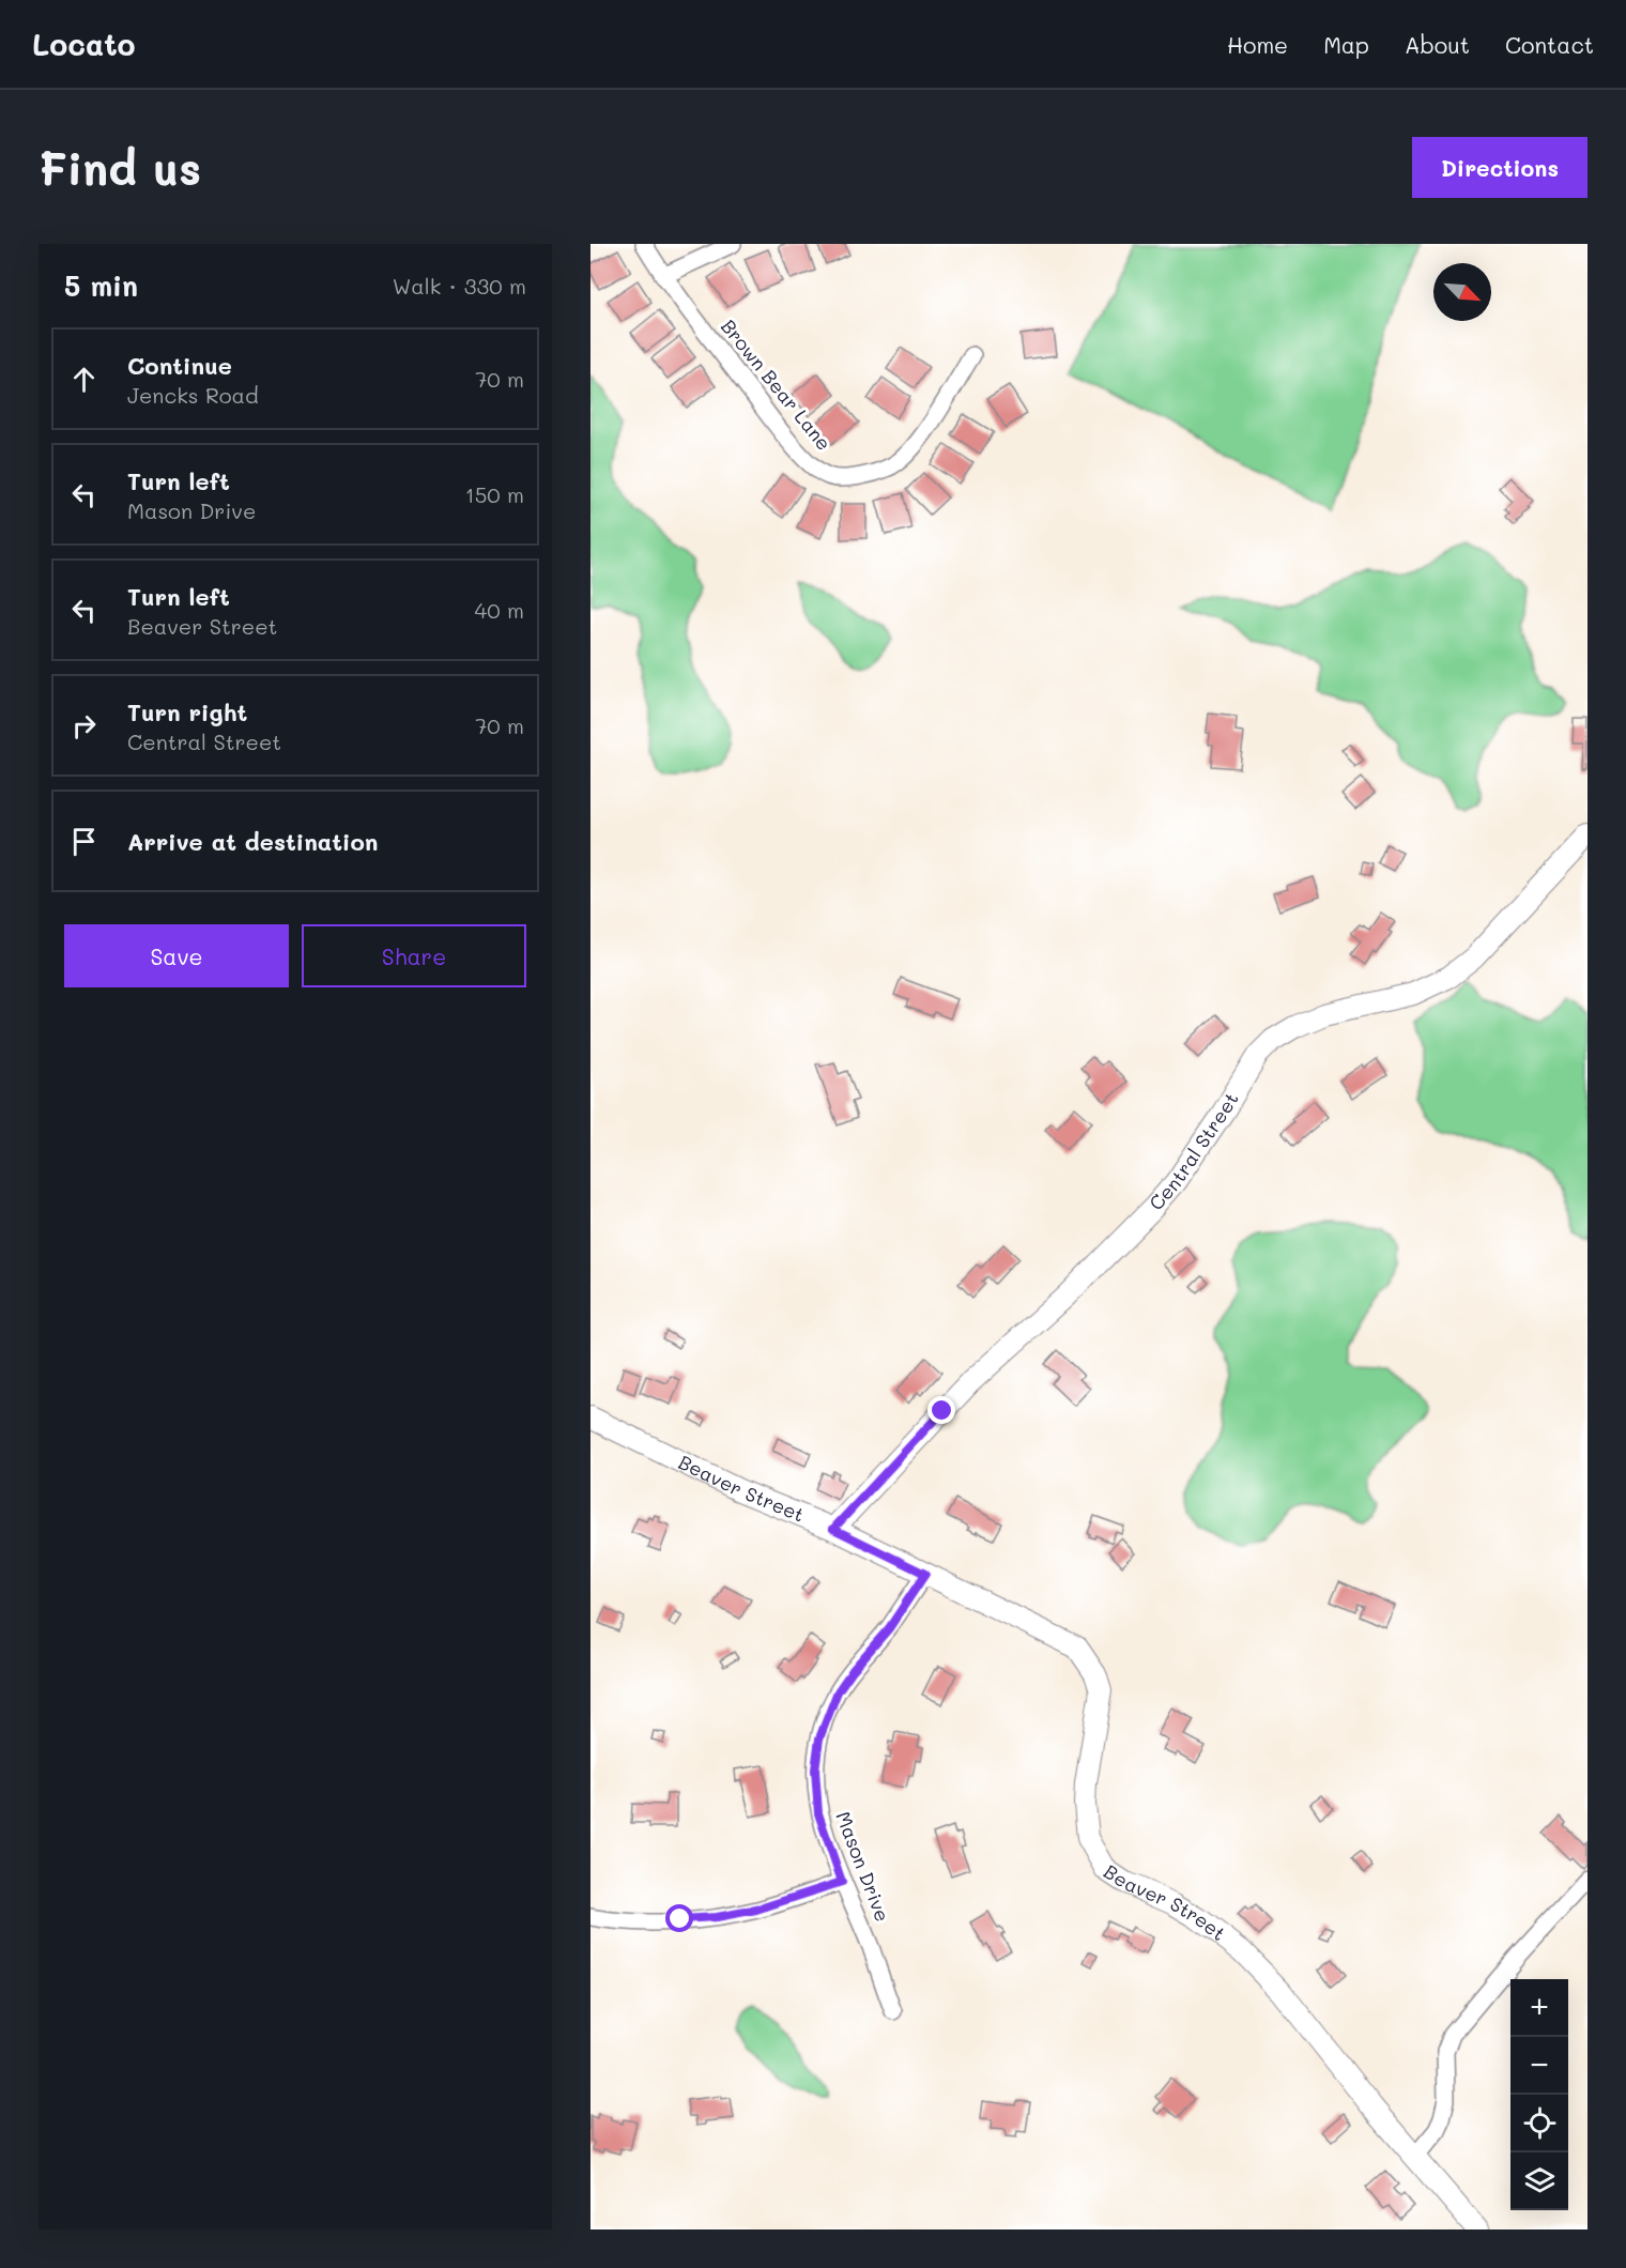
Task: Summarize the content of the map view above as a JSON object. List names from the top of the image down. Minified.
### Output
{"streets":{"street":["Brown Bear Lane","Central Street","Beaver Street","Mason Drive"]},"crossings":[["Central Street","Beaver Street"],["Beaver Street","Mason Drive"]],"north":"bottom right","page":{"header":"Locato","nav":["Home","Map","About","Contact"],"buttons":["Directions",["Save","Share"]],"title":"Find us","heading":["5 min","Walk · 330 m"],"list":[["Continue","Jencks Road","70 m"],["Turn left","Mason Drive","150 m"],["Turn left","Beaver Street","40 m"],["Turn right","Central Street","70 m"],"Arrive at destination"],"map_buttons":["+","−"]}}
